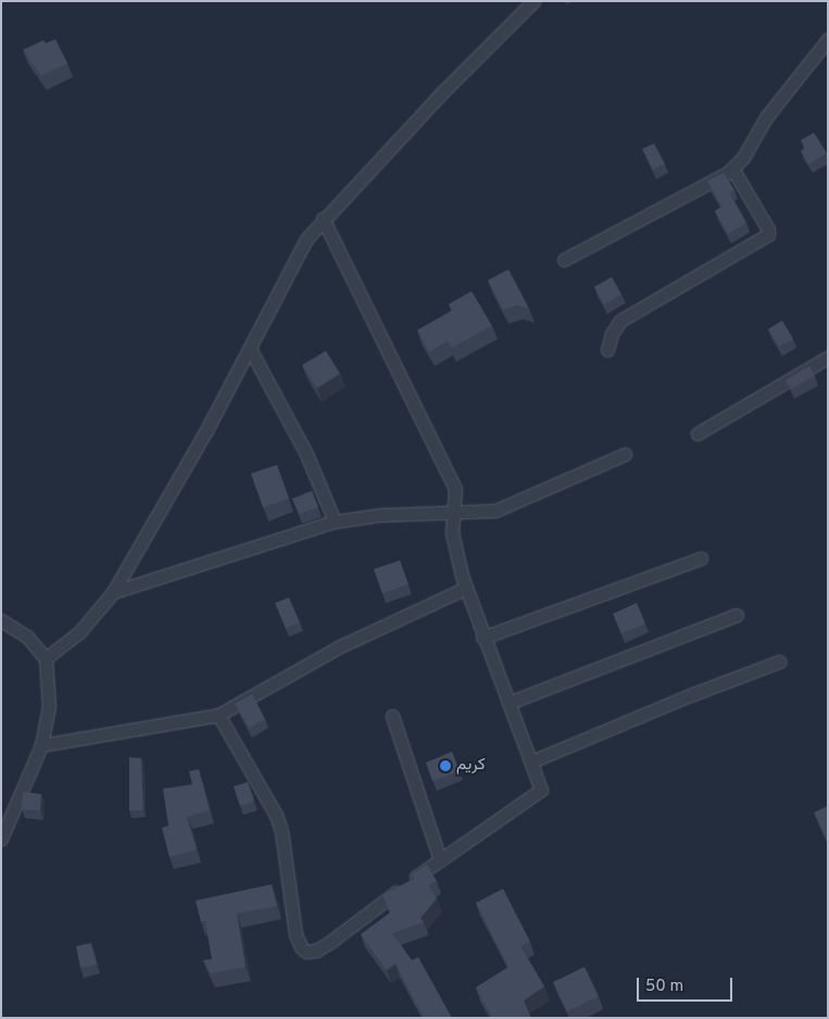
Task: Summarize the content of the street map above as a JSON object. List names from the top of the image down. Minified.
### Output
{"places":["كريم"],"scale_bar":"50 m"}
